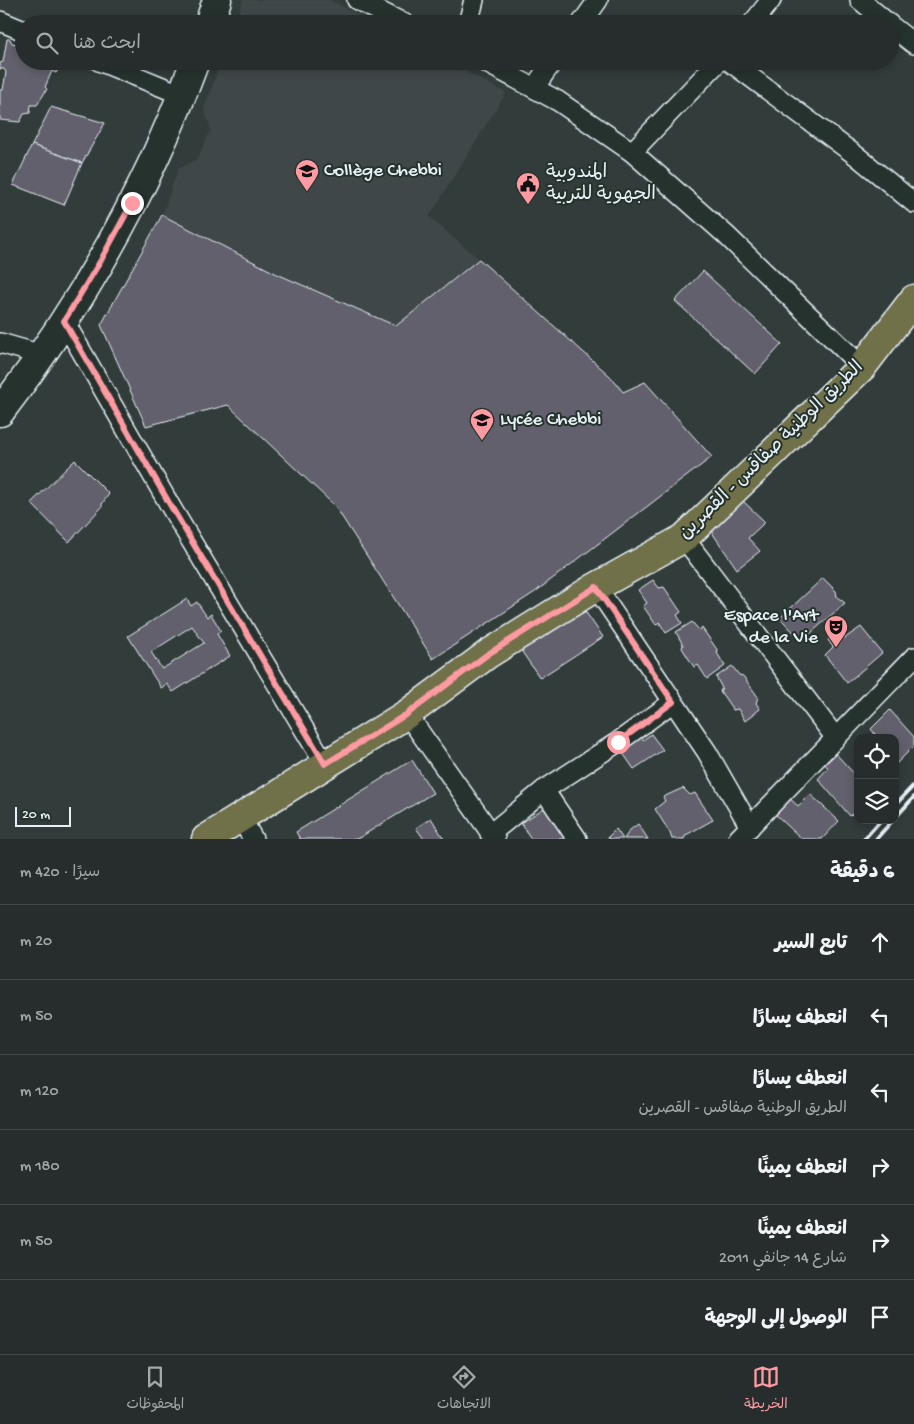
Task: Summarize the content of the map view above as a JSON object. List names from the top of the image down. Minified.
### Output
{"streets":{"main road":["الطريق الوطنية صفاقس - القصرين"]},"places":{"school or university":["Collège Chebbi","Lycée Chebbi"],"public building":["المندوبية الجهوية للتربية"],"theatre":["Espace l'Art de la Vie"]},"scale_bar":"20 m","page":{"search":"ابحث هنا","scale":"20 m","heading":["6 دقيقة","سيرًا · 420 m"],"list":[["تابع السير","20 m"],["انعطف يسارًا","50 m"],["انعطف يسارًا","الطريق الوطنية صفاقس - القصرين","120 m"],["انعطف يمينًا","180 m"],["انعطف يمينًا","شارع 14 جانفي 2011","50 m"],"الوصول إلى الوجهة"],"nav":["الخريطة","الاتجاهات","المحفوظات"]}}
